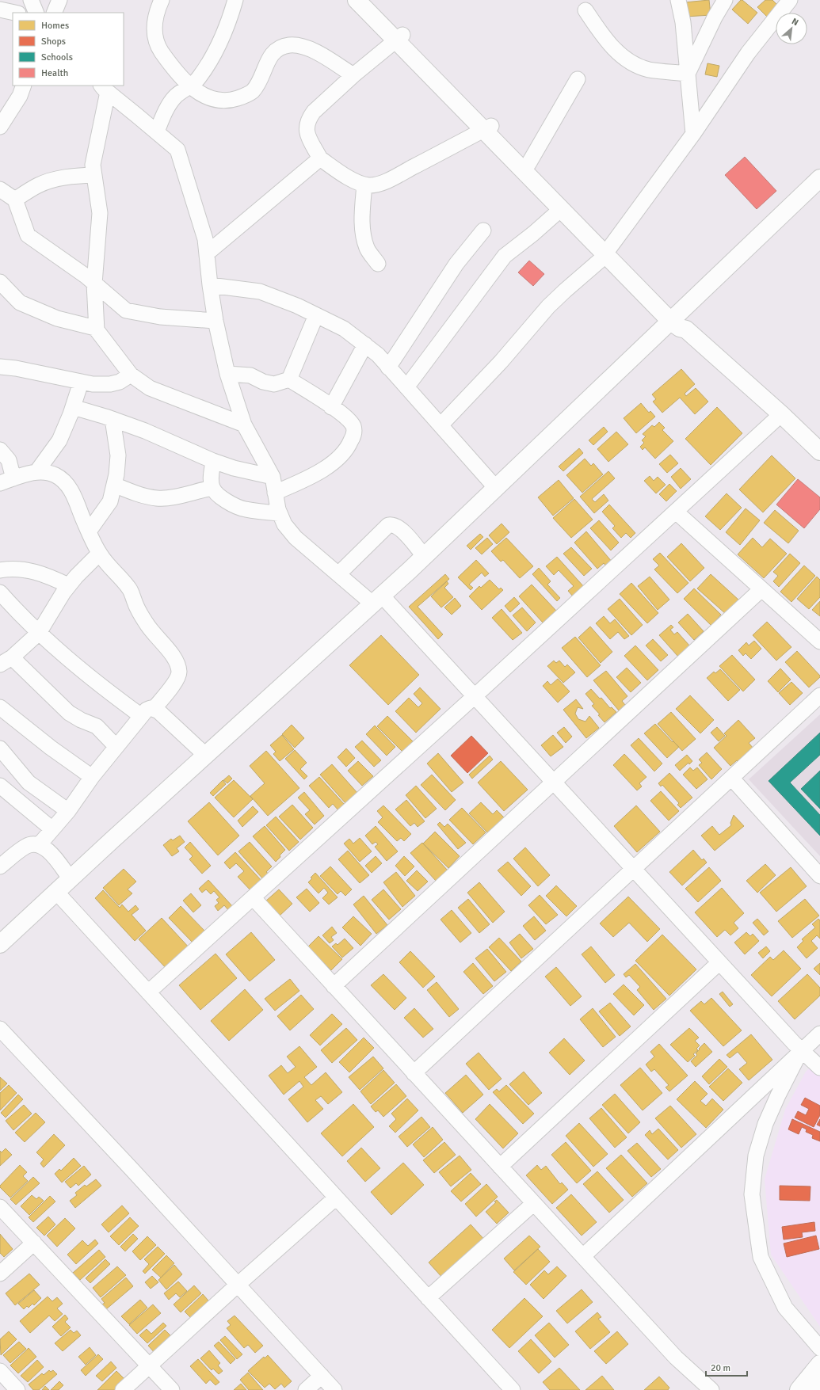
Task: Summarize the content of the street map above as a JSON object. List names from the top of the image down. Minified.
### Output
{"legend":["Homes","Shops","Schools","Health"],"scale_bar":"20 m","north":"top right"}
